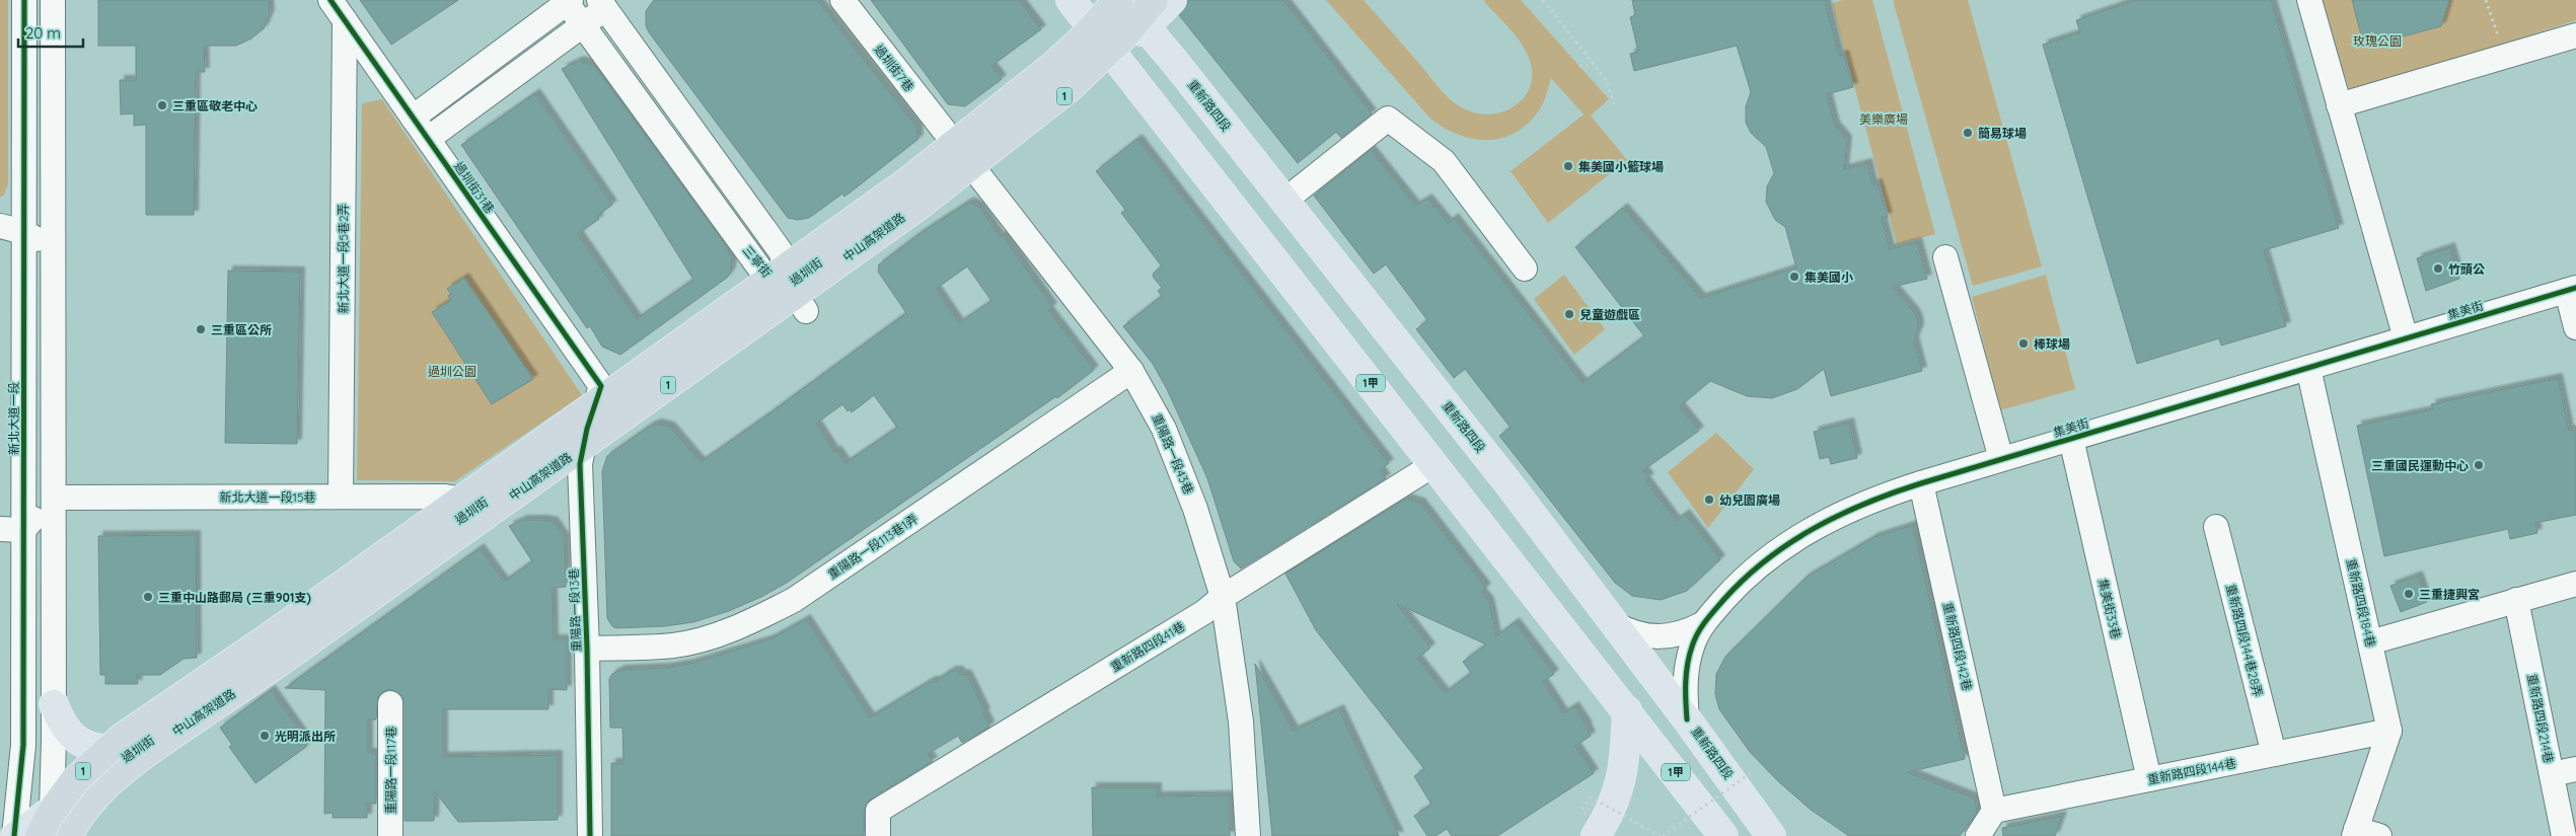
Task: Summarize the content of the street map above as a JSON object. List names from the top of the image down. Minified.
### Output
{"streets":{"highway":["1","中山高架道路"],"main road":["重新路四段","過圳街","1甲"],"street":["過圳街7巷","過圳街31巷","新北大道一段5巷2弄","三寧街","集美街","新北大道一段","重陽路一段43巷","新北大道一段15巷","重陽路一段113巷1弄","重新路四段184巷","集美街33巷","重陽路一段13巷","重新路四段144巷28弄","重新路四段41巷","重新路四段142巷","重新路四段214巷","重陽路一段117巷","重新路四段144巷"]},"crossings":[["過圳街7巷","重陽路一段43巷"],["1","重新路四段"],["1","中山高架道路"],["1","過圳街"],["1","1甲"],["1","新北大道一段"],["1","重陽路一段43巷"],["重新路四段","集美街"],["過圳街31巷","新北大道一段5巷2弄"],["過圳街31巷","重陽路一段13巷"],["中山高架道路","過圳街"],["新北大道一段5巷2弄","新北大道一段15巷"],["三寧街","過圳街"],["過圳街","重陽路一段43巷"],["過圳街","新北大道一段15巷"],["過圳街","重陽路一段13巷"],["集美街","重新路四段184巷"],["集美街","集美街33巷"],["集美街","重新路四段142巷"],["1甲","重新路四段41巷"],["重陽路一段43巷","重陽路一段113巷1弄"],["重陽路一段43巷","重新路四段41巷"],["重陽路一段113巷1弄","重陽路一段13巷"],["重新路四段184巷","重新路四段144巷"],["集美街33巷","重新路四段144巷"],["重新路四段144巷28弄","重新路四段144巷"],["重新路四段142巷","重新路四段144巷"]],"parks":["玫瑰公園","美樂廣場","過圳公園"],"places":["三重區敬老中心","簡易球場","集美國小籃球場","竹頭公","集美國小","兒童遊戲區","三重區公所","棒球場","三重國民運動中心","幼兒園廣場","三重捷興宮","三重中山路郵局 (三重901支)","光明派出所"],"scale_bar":"20 m"}
